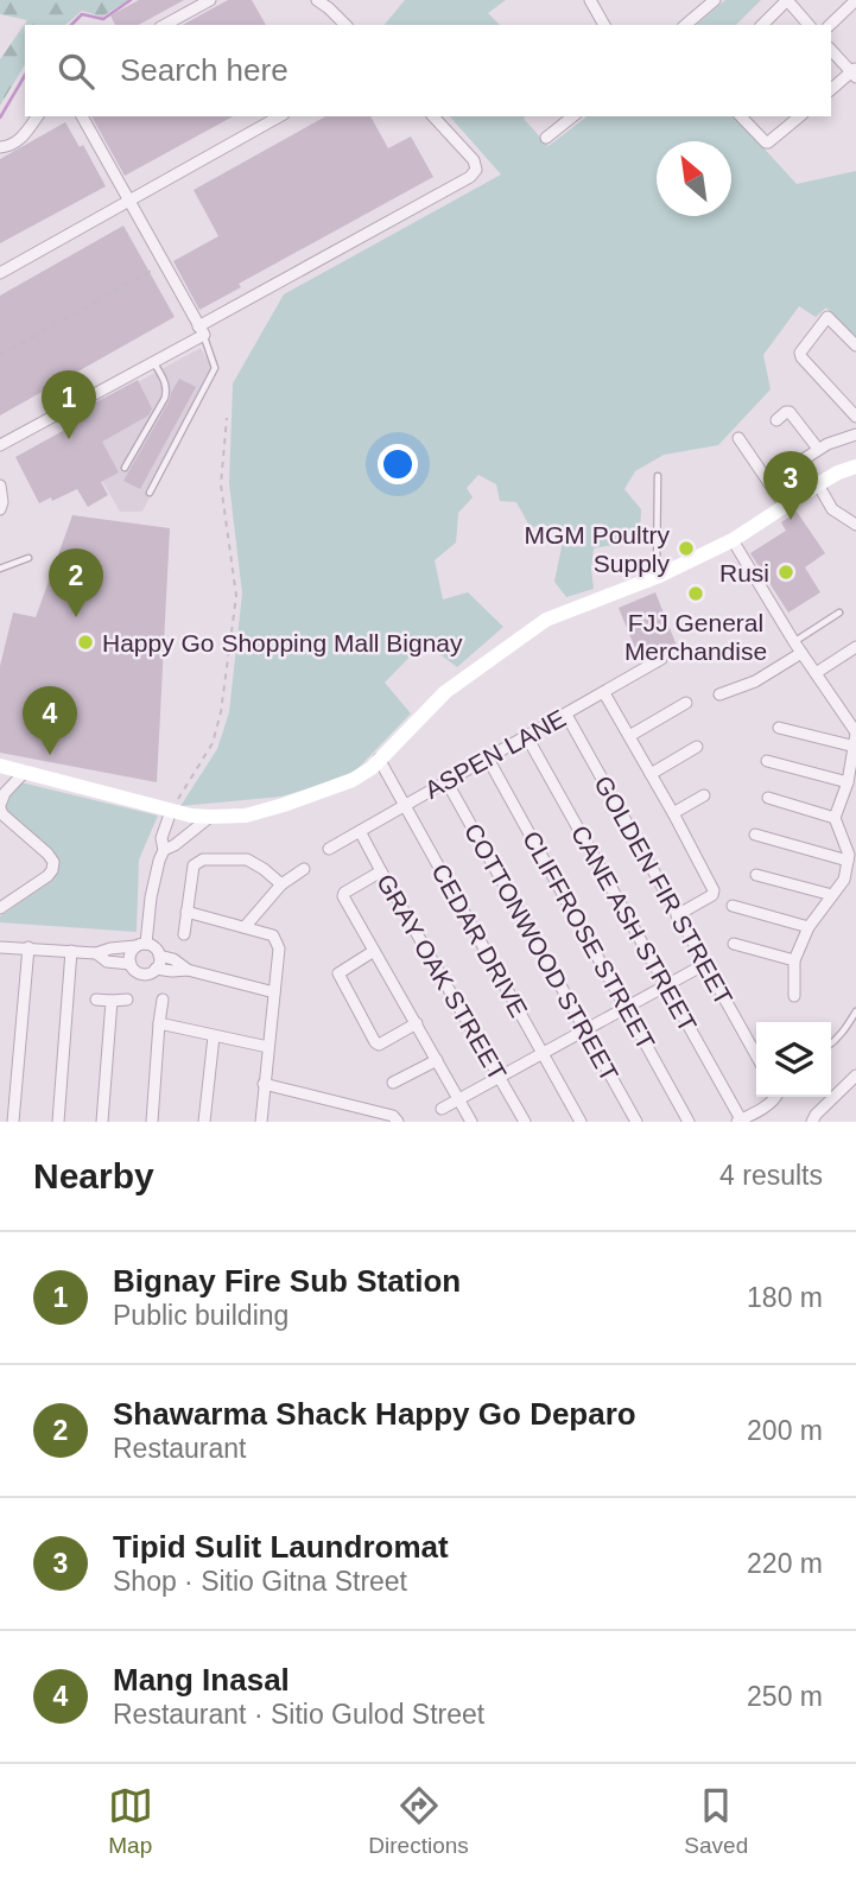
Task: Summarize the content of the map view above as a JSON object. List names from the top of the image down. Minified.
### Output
{"streets":{"street":["ASPEN LANE","GOLDEN FIR STREET","CANE ASH STREET","CEDAR DRIVE","CLIFFROSE STREET","COTTONWOOD STREET","GRAY OAK STREET"]},"crossings":[["ASPEN LANE","GOLDEN FIR STREET"],["ASPEN LANE","CANE ASH STREET"],["ASPEN LANE","CEDAR DRIVE"],["ASPEN LANE","CLIFFROSE STREET"],["ASPEN LANE","COTTONWOOD STREET"],["ASPEN LANE","GRAY OAK STREET"]],"places":["MGM Poultry Supply","Rusi","FJJ General Merchandise","Happy Go Shopping Mall Bignay"],"north":"top left","page":{"search":"Search here","pins":["1","3","2","4"],"heading":["Nearby","4 results"],"list":[{"mark":"1","name":"Bignay Fire Sub Station","note":"Public building","value":"180 m"},{"mark":"2","name":"Shawarma Shack Happy Go Deparo","note":"Restaurant","value":"200 m"},{"mark":"3","name":"Tipid Sulit Laundromat","note":"Shop · Sitio Gitna Street","value":"220 m"},{"mark":"4","name":"Mang Inasal","note":"Restaurant · Sitio Gulod Street","value":"250 m"}],"nav":["Map","Directions","Saved"]}}
